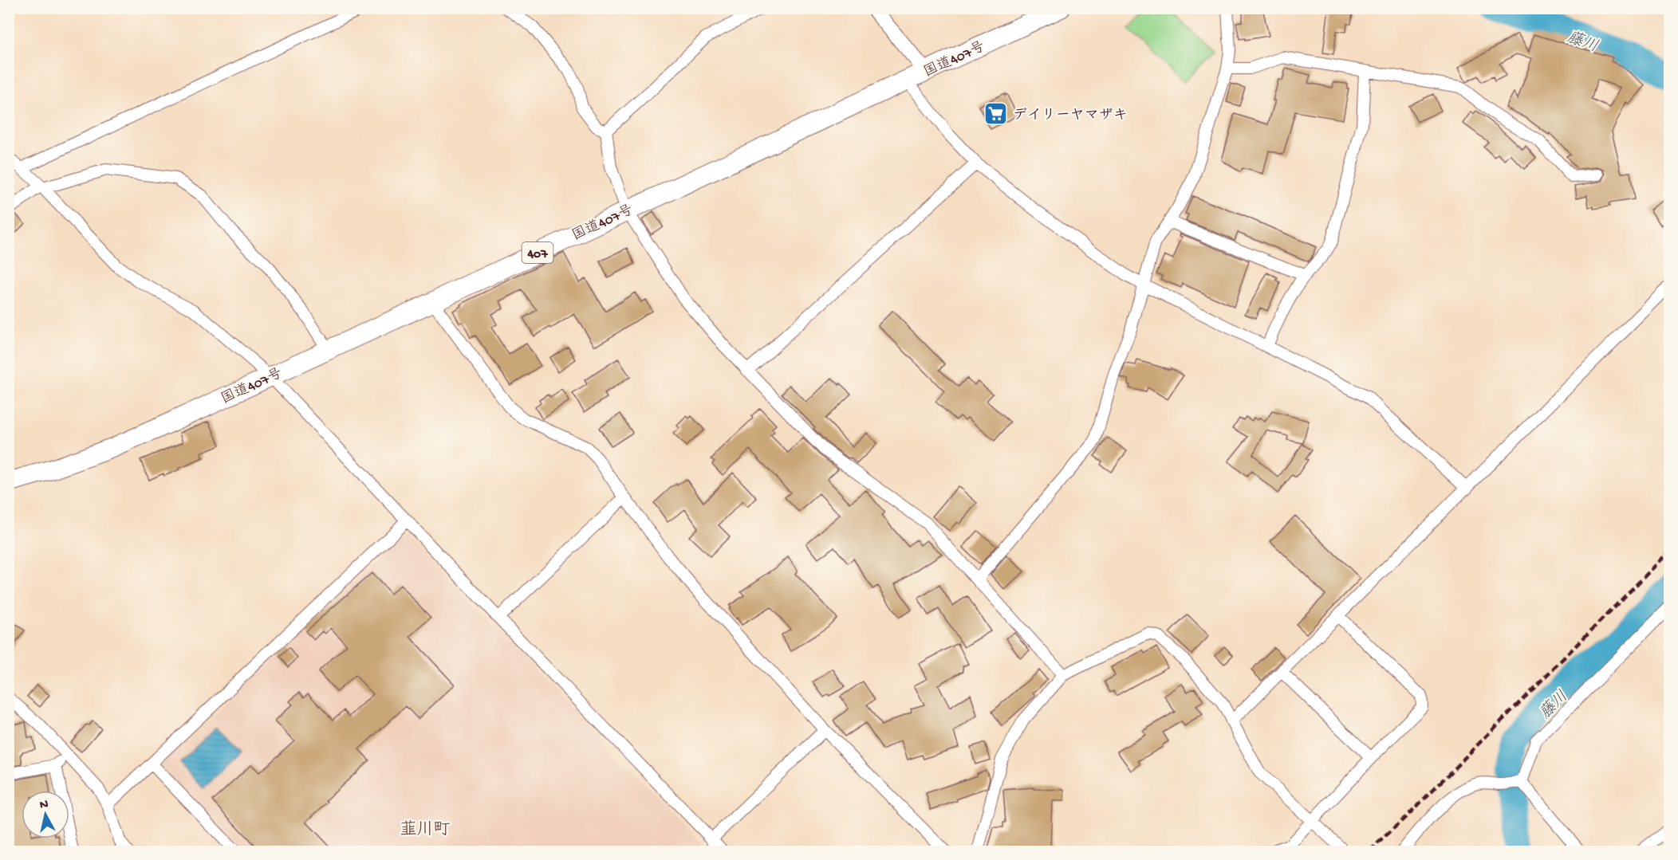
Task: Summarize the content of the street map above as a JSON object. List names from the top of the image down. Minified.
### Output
{"streets":{"highway":["国道407号","407"]},"districts":["韮川町"],"water":["藤川"],"places":{"supermarket":["デイリーヤマザキ"]},"north":"top"}
